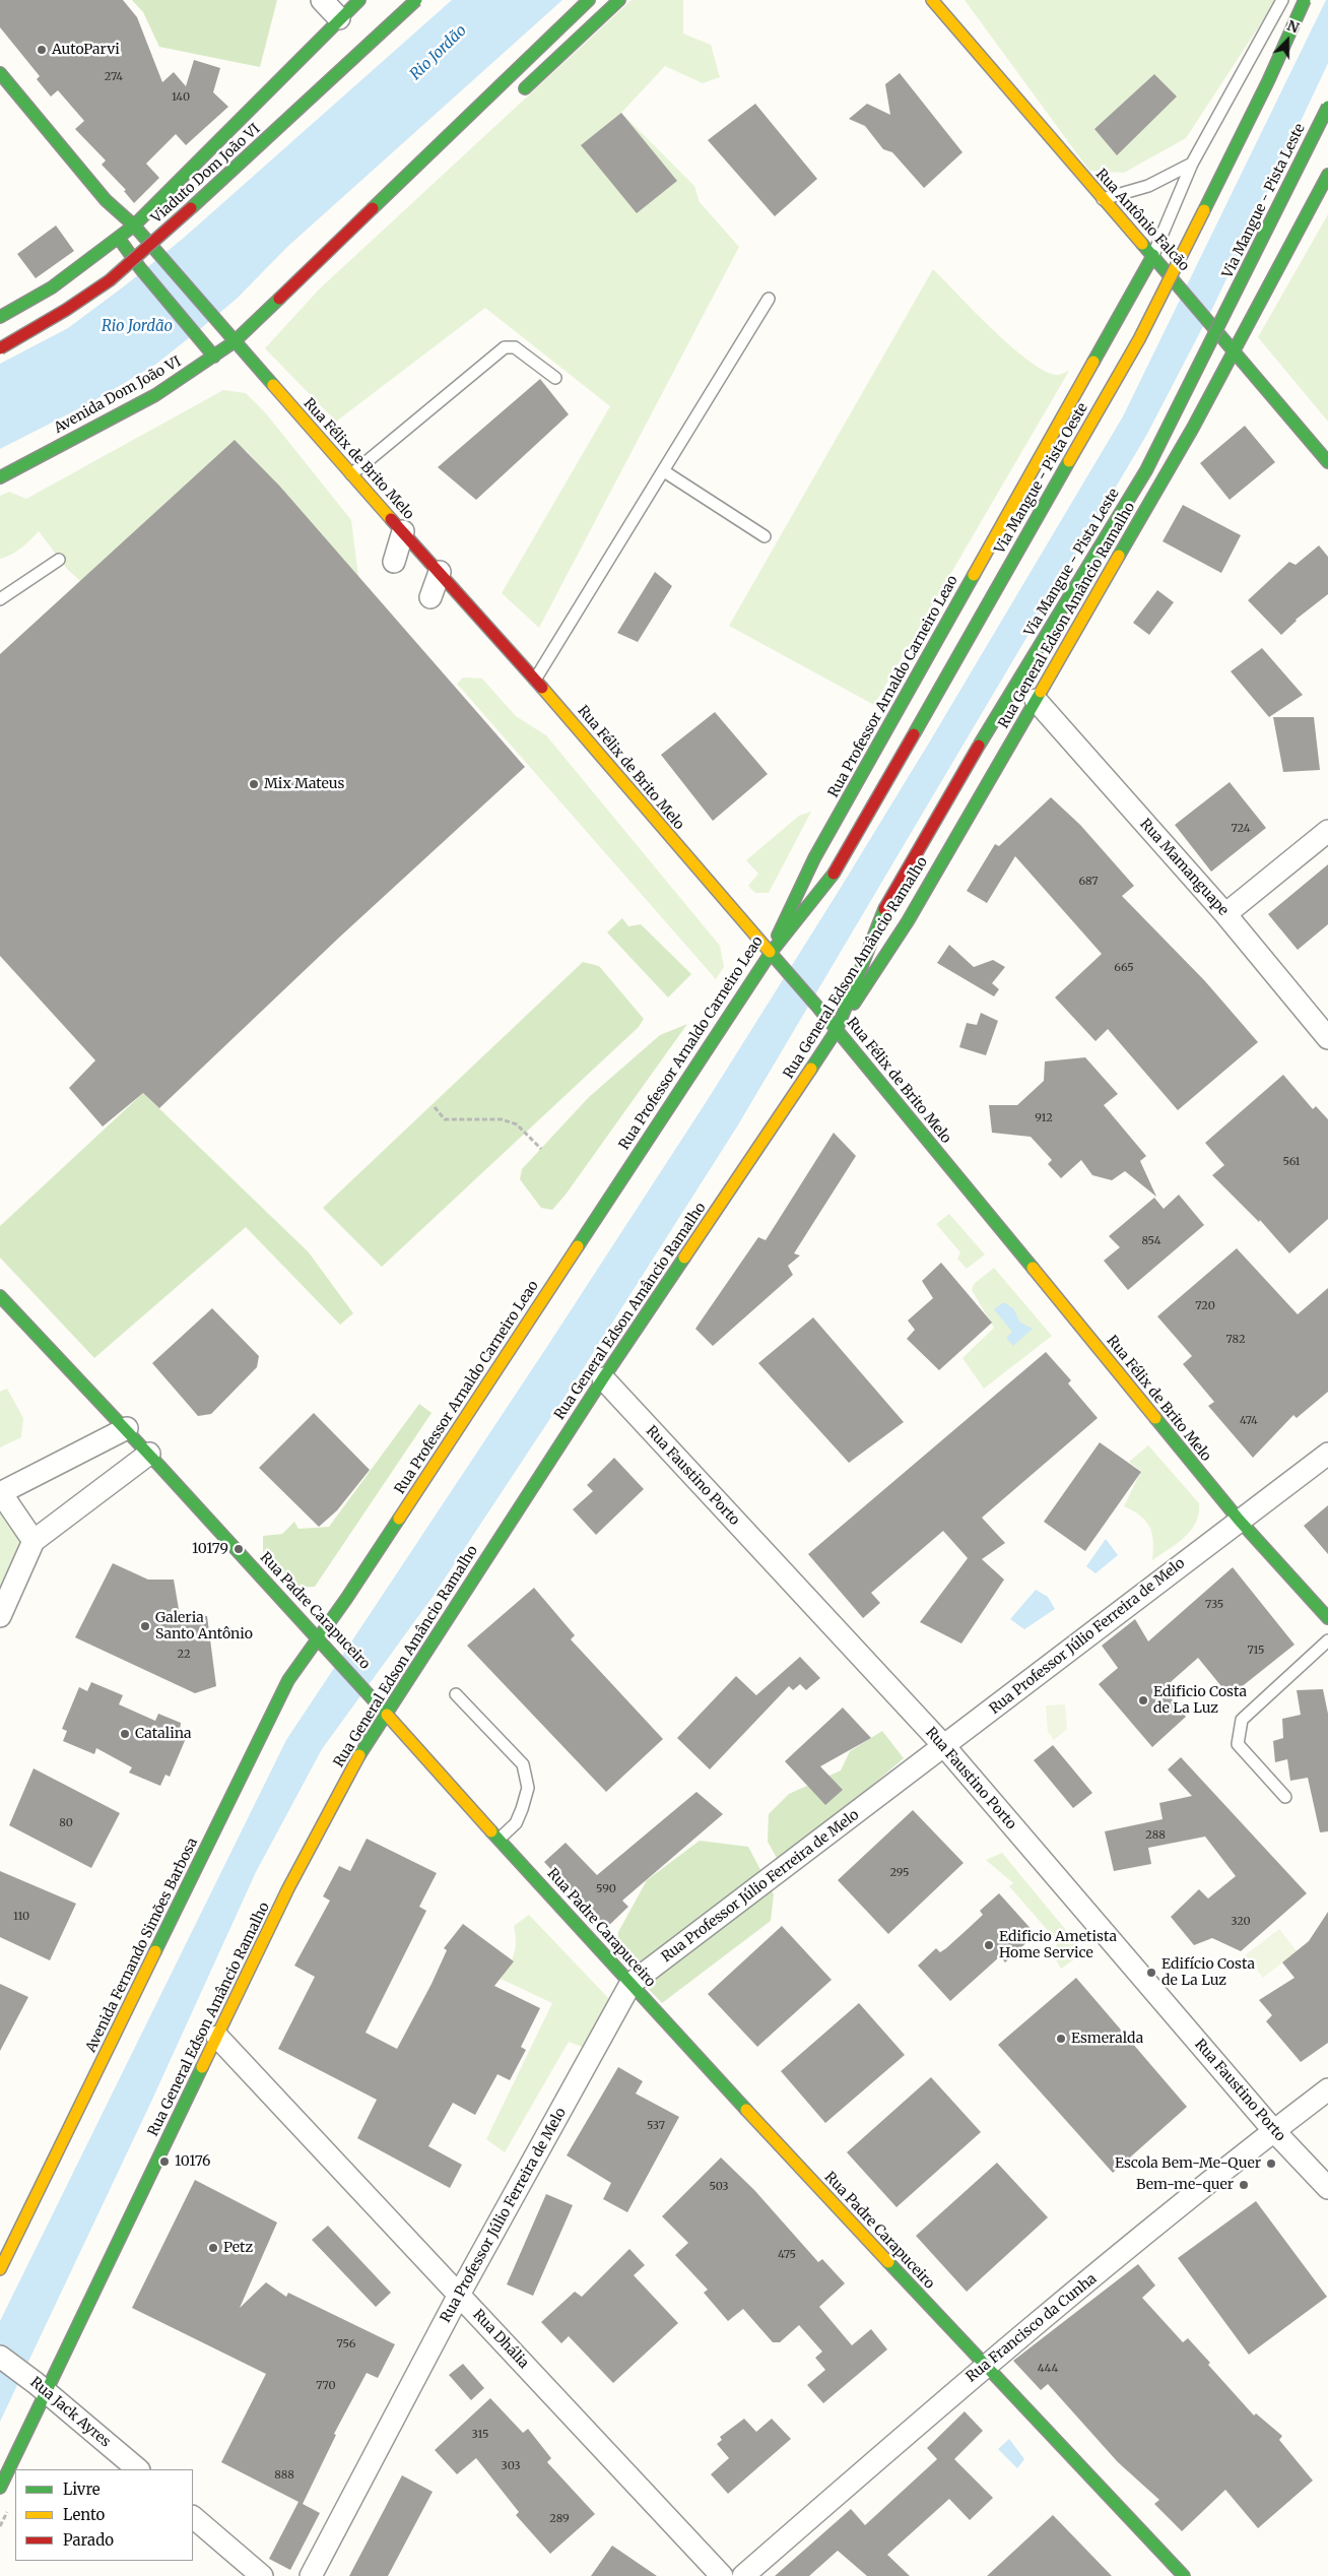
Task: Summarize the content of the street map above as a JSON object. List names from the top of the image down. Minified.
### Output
{"streets":{"main road":["Viaduto Dom João VI","Via Mangue - Pista Leste","Rua Antônio Falcão","Avenida Dom João VI","Rua Félix de Brito Melo","Via Mangue - Pista Oeste","Rua General Edson Amâncio Ramalho","Rua Professor Arnaldo Carneiro Leao","Rua Padre Carapuceiro","Avenida Fernando Simões Barbosa"],"street":["Rua Mamanguape","Rua Faustino Porto","Rua Professor Júlio Ferreira de Melo","Rua Francisco da Cunha","Rua Dhália","Rua Jack Ayres"]},"crossings":[["Via Mangue - Pista Leste","Rua Félix de Brito Melo"],["Via Mangue - Pista Leste","Rua General Edson Amâncio Ramalho"],["Rua Antônio Falcão","Rua General Edson Amâncio Ramalho"],["Rua Antônio Falcão","Rua Professor Arnaldo Carneiro Leao"],["Avenida Dom João VI","Rua Félix de Brito Melo"],["Rua Félix de Brito Melo","Via Mangue - Pista Oeste"],["Rua Félix de Brito Melo","Rua General Edson Amâncio Ramalho"],["Rua Félix de Brito Melo","Rua Professor Arnaldo Carneiro Leao"],["Rua Félix de Brito Melo","Rua Professor Júlio Ferreira de Melo"],["Via Mangue - Pista Oeste","Rua Professor Arnaldo Carneiro Leao"],["Rua General Edson Amâncio Ramalho","Rua Mamanguape"],["Rua General Edson Amâncio Ramalho","Rua Faustino Porto"],["Rua General Edson Amâncio Ramalho","Rua Padre Carapuceiro"],["Rua General Edson Amâncio Ramalho","Rua Dhália"],["Rua General Edson Amâncio Ramalho","Rua Jack Ayres"],["Rua Professor Arnaldo Carneiro Leao","Rua Padre Carapuceiro"],["Rua Professor Arnaldo Carneiro Leao","Avenida Fernando Simões Barbosa"],["Rua Faustino Porto","Rua Professor Júlio Ferreira de Melo"],["Rua Faustino Porto","Rua Francisco da Cunha"],["Rua Padre Carapuceiro","Rua Professor Júlio Ferreira de Melo"],["Rua Padre Carapuceiro","Avenida Fernando Simões Barbosa"],["Rua Padre Carapuceiro","Rua Francisco da Cunha"],["Rua Professor Júlio Ferreira de Melo","Rua Dhália"]],"water":["Rio Jordão"],"places":["AutoParvi","Mix Mateus","10179","Galeria Santo Antônio","Edificio Costa de La Luz","Catalina","Edificio Ametista Home Service","Edifício Costa de La Luz","Esmeralda","10176","Escola Bem-Me-Quer","Bem-me-quer","Petz"],"house_numbers":["274","140","724","687","665","912","561","854","720","782","474","735","715","22","80","288","295","590","110","320","537","503","475","756","444","770","315","303","888","289"],"legend":["Livre","Lento","Parado"],"north":"top"}
